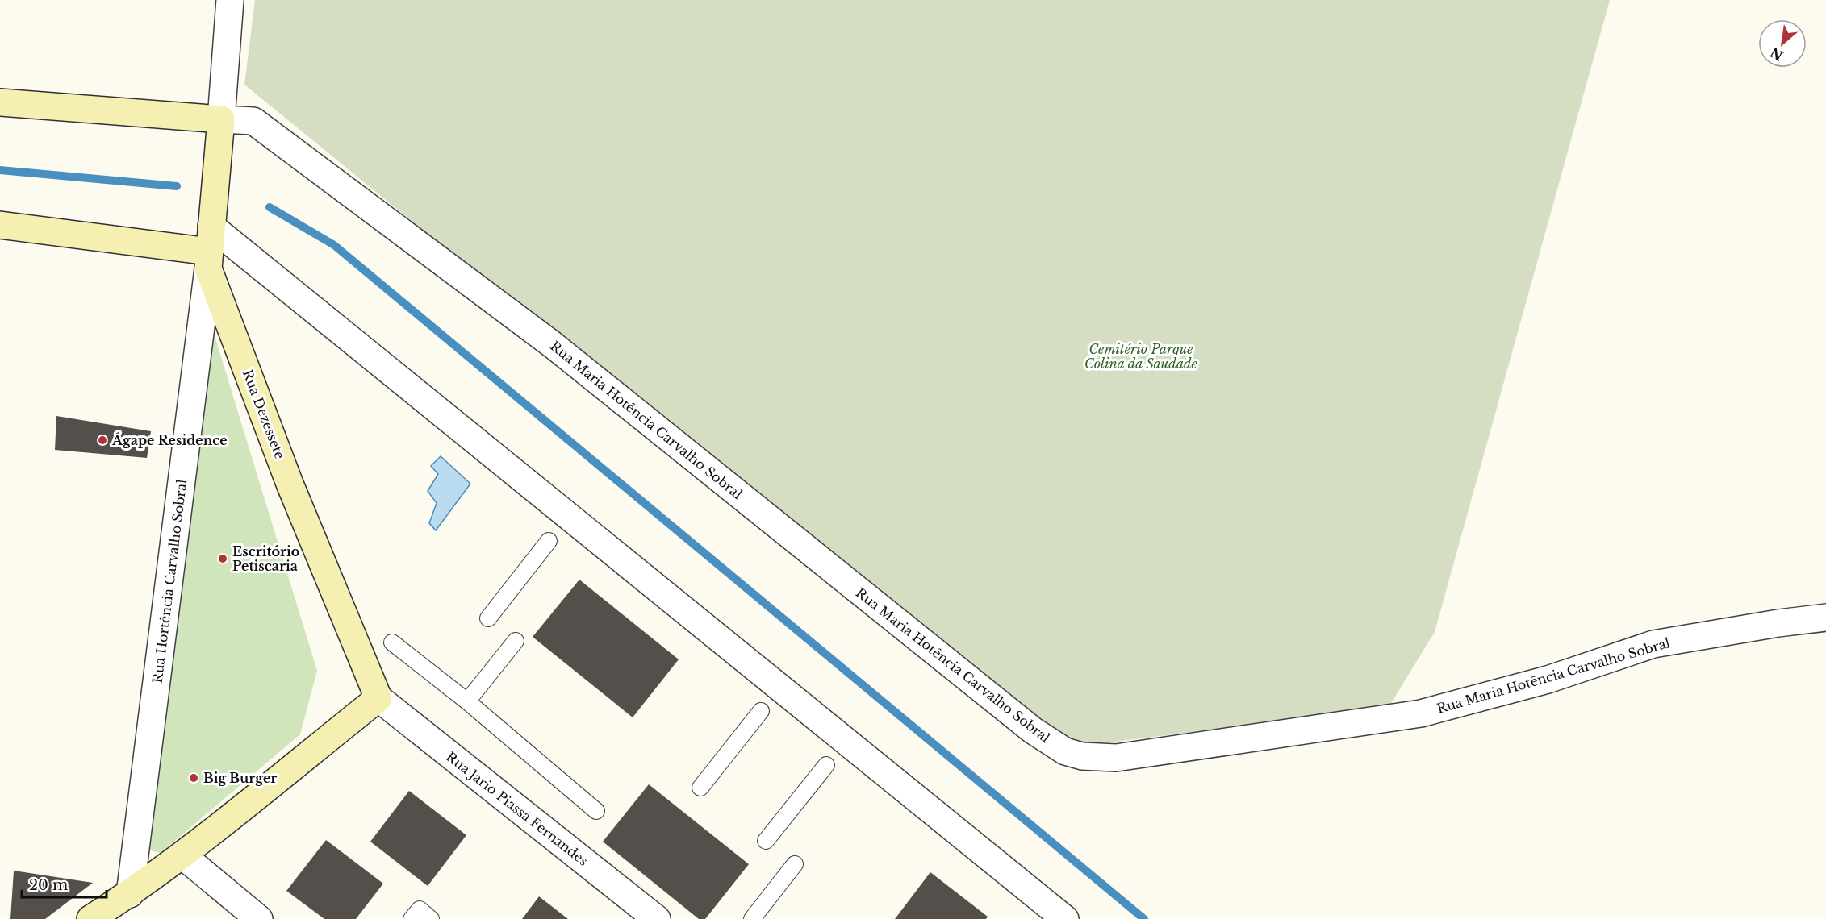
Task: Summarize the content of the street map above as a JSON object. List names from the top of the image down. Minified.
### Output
{"streets":{"street":["Rua Dezessete","Rua Maria Hotência Carvalho Sobral","Rua Hortência Carvalho Sobral","Rua Jario Piassá Fernandes"]},"crossings":[["Rua Dezessete","Rua Maria Hotência Carvalho Sobral"],["Rua Dezessete","Rua Hortência Carvalho Sobral"],["Rua Dezessete","Rua Jario Piassá Fernandes"]],"parks":["Cemitério Parque Colina da Saudade"],"places":["Ágape Residence","Escritório Petiscaria","Big Burger"],"scale_bar":"20 m","north":"bottom left"}
